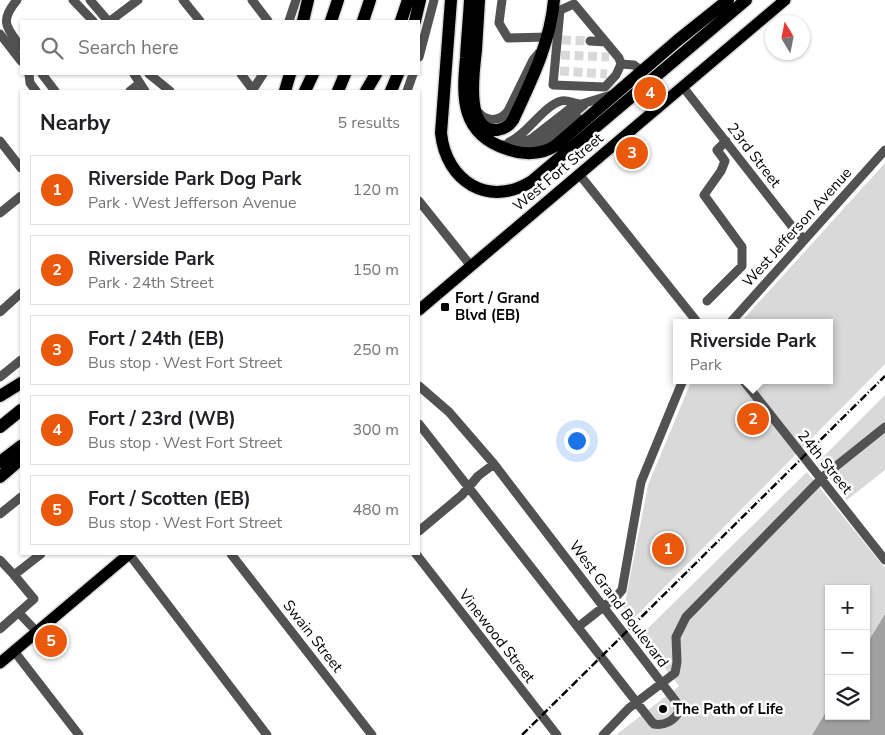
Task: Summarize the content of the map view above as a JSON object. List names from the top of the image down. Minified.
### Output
{"streets":{"main road":["West Fort Street"],"street":["23rd Street","West Jefferson Avenue","24th Street","West Grand Boulevard","Swain Street","Vinewood Street"]},"crossings":[["23rd Street","West Fort Street"],["23rd Street","West Jefferson Avenue"],["24th Street","West Grand Boulevard"]],"places":{"transit":["Fort / Grand Blvd (EB)"],"other":["The Path of Life"]},"north":"top","page":{"search":"Search here","pins":["4","3","2","1","5"],"heading":["Nearby","5 results"],"list":[{"mark":"1","name":"Riverside Park Dog Park","note":"Park · West Jefferson Avenue","value":"120 m"},{"mark":"2","name":"Riverside Park","note":"Park · 24th Street","value":"150 m"},{"mark":"3","name":"Fort / 24th (EB)","note":"Bus stop · West Fort Street","value":"250 m"},{"mark":"4","name":"Fort / 23rd (WB)","note":"Bus stop · West Fort Street","value":"300 m"},{"mark":"5","name":"Fort / Scotten (EB)","note":"Bus stop · West Fort Street","value":"480 m"}],"popup":["Riverside Park","Park"],"map_buttons":["+","−"]}}
